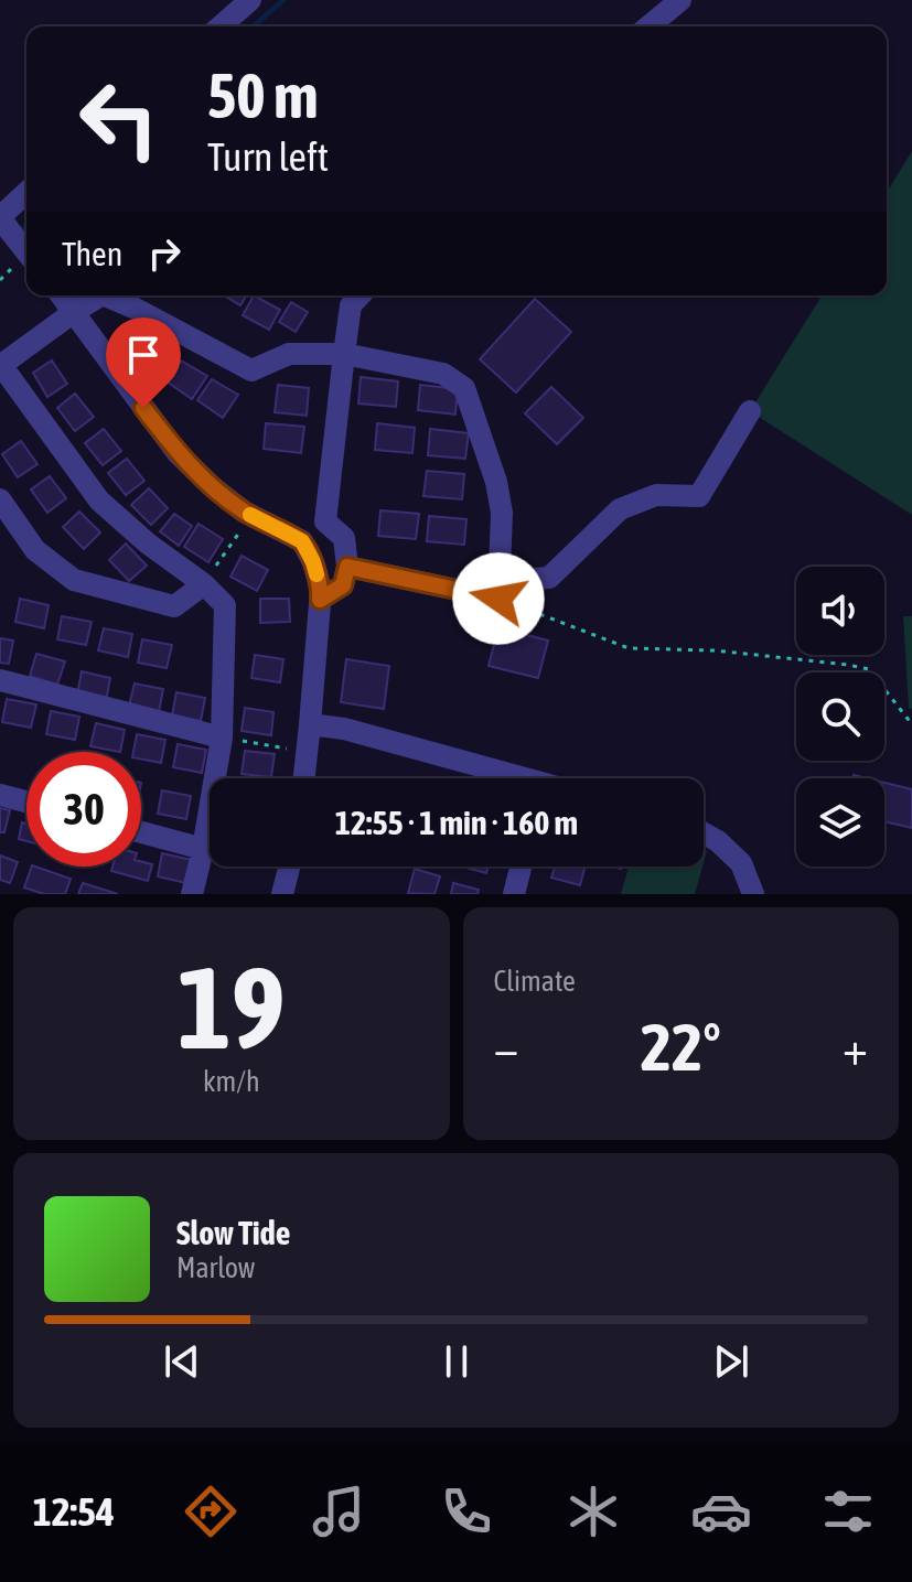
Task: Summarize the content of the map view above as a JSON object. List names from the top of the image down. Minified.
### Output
{"page":{"turn":["50 m","Turn left"],"then":"Then","limit":"30","trip":"12:55 · 1 min · 160 m","tile":[["19","km/h"],"Climate"],"heat":["−","22°","+"],"song":["Slow Tide","Marlow"],"tabs":"12:54"}}
